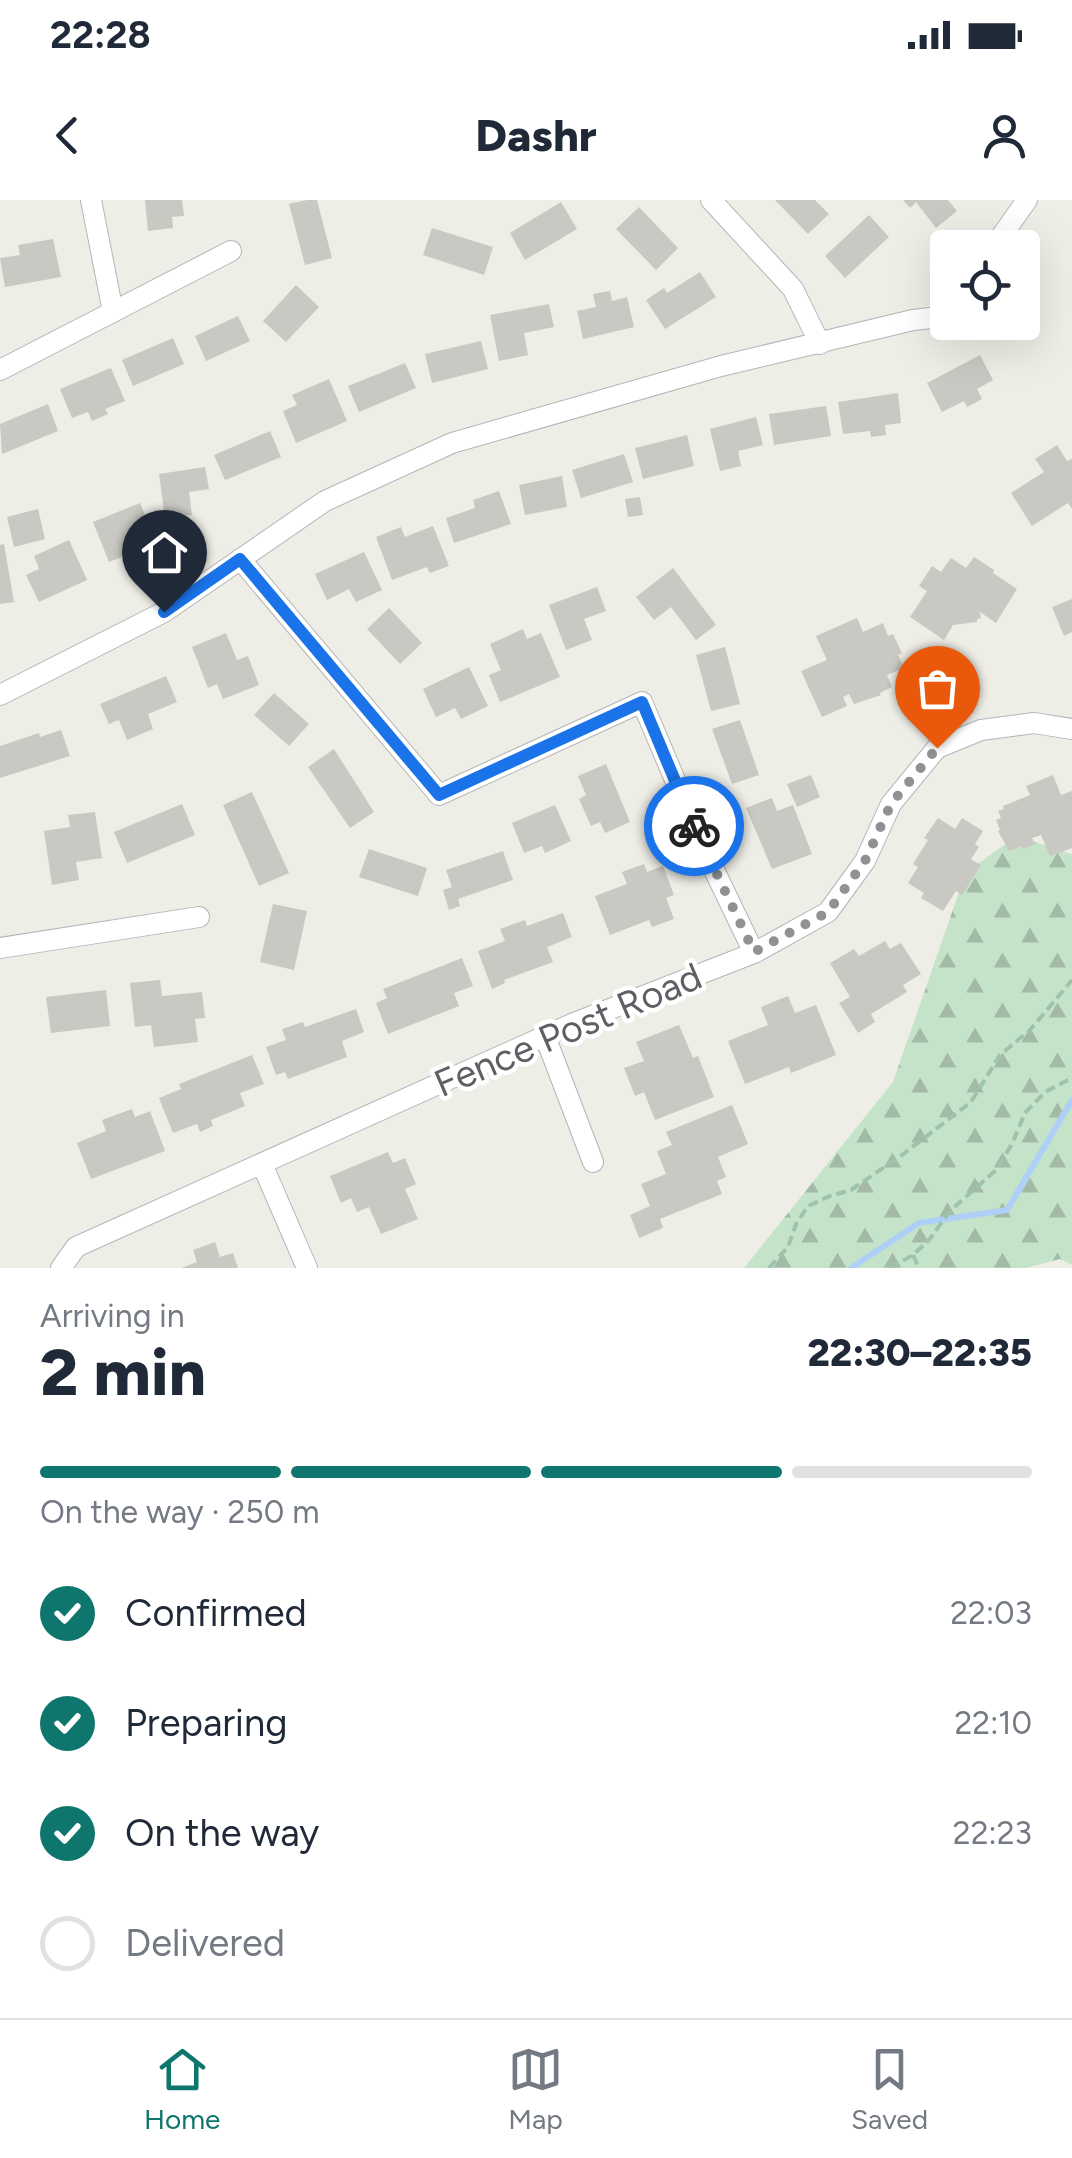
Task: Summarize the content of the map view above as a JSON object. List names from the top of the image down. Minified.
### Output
{"streets":{"street":["Fence Post Road"]},"page":{"status":"22:28","header":"Dashr","heading":["2 min","Arriving in","22:30–22:35"],"bar":"On the way · 250 m","list":[["Confirmed","22:03"],["Preparing","22:10"],["On the way","22:23"],"Delivered"],"tabs":["Home","Map","Saved"]}}
